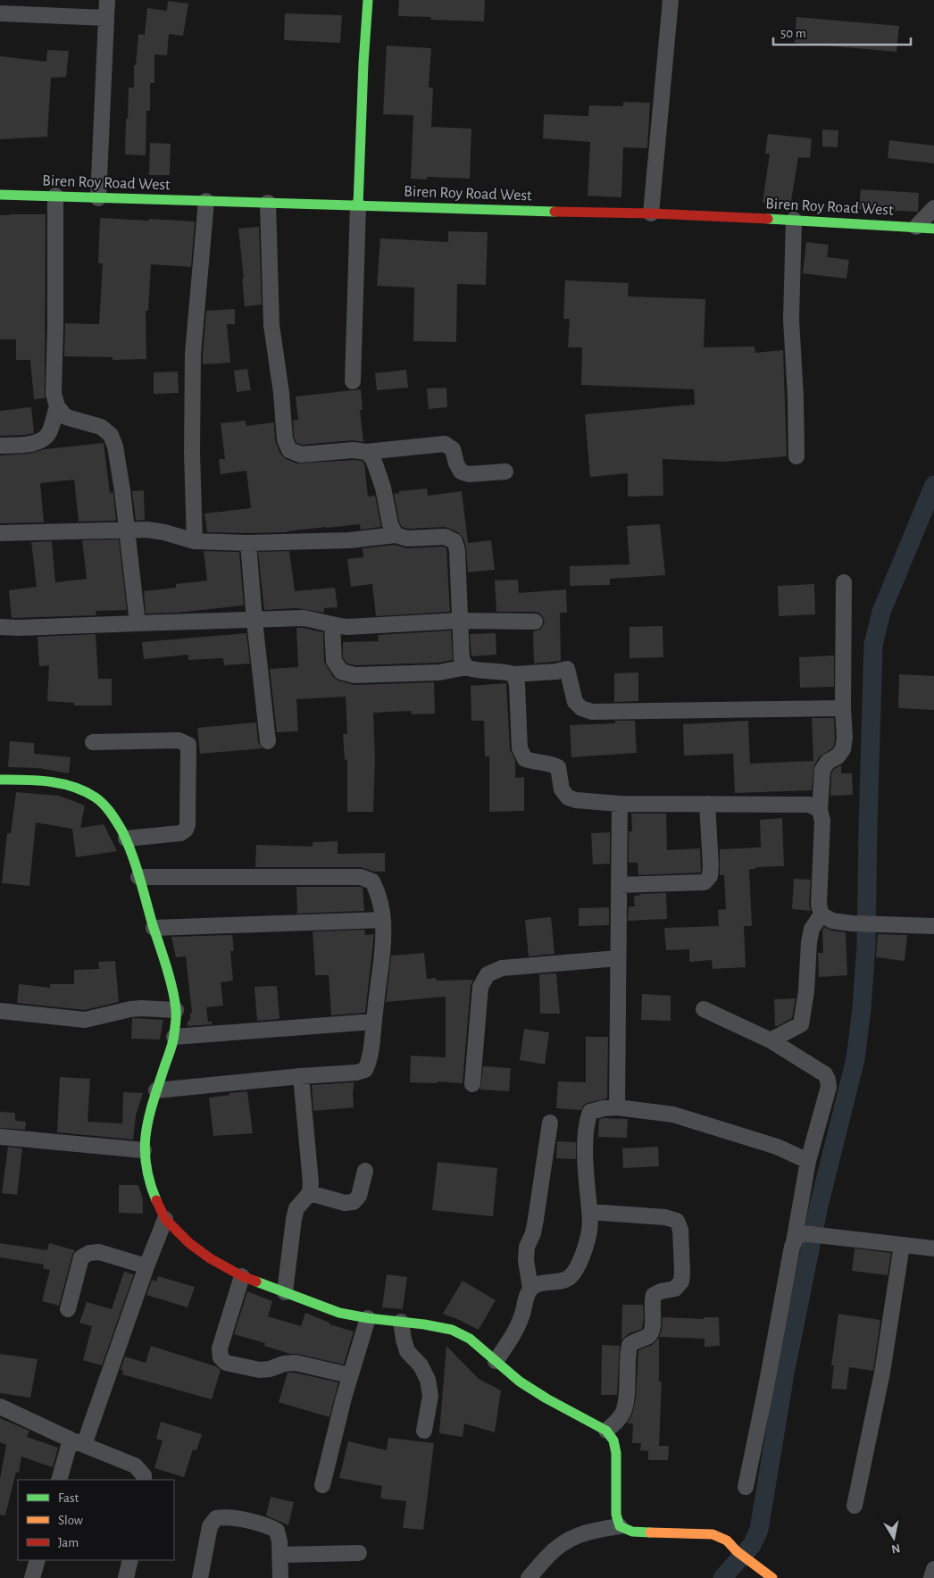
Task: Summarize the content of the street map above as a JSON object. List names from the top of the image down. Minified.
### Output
{"streets":{"street":["Biren Roy Road West"]},"legend":["Fast","Slow","Jam"],"scale_bar":"50 m","north":"bottom"}
